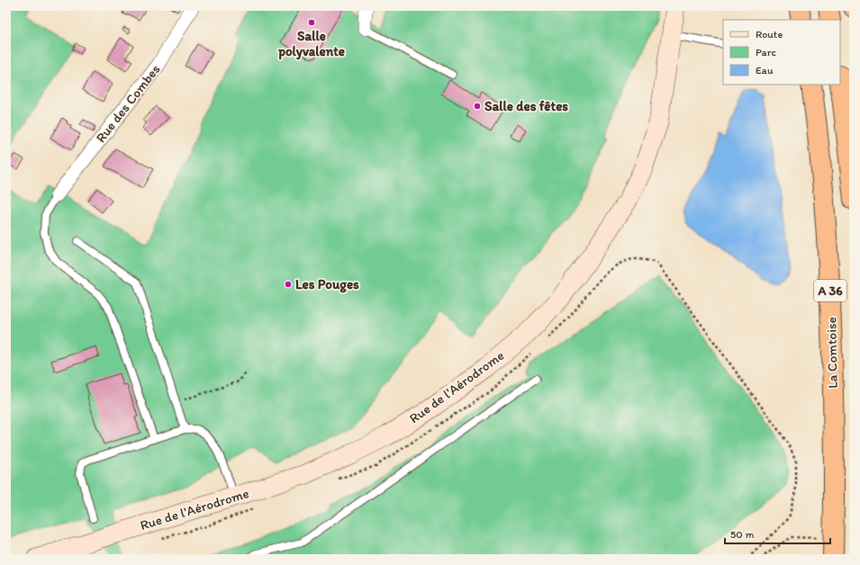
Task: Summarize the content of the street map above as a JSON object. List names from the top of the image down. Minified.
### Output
{"streets":{"highway":["A 36","La Comtoise"],"street":["Rue des Combes","Rue de l'Aérodrome"]},"places":["Salle polyvalente","Salle des fêtes","Les Pouges"],"legend":["Route","Parc","Eau"],"scale_bar":"50 m"}
